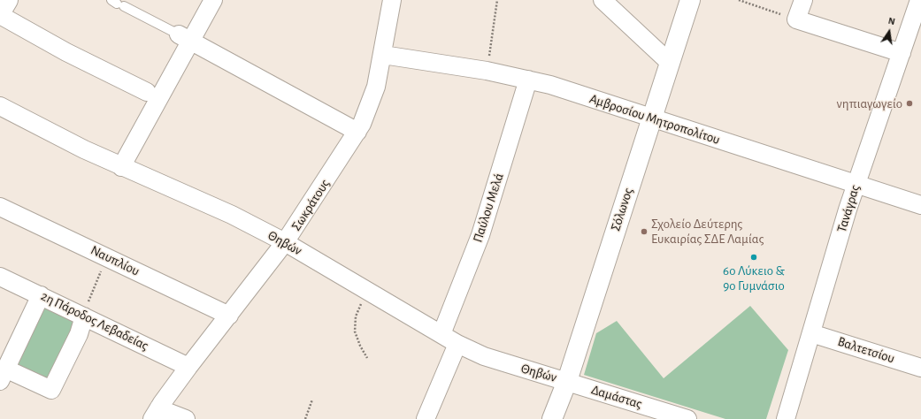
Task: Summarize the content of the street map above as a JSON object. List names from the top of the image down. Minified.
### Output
{"streets":{"street":["Αμβροσίου Μητροπολίτου","Σωκράτους","Παύλου Μελά","Τανάγρας","Σόλωνος","Θηβών","Ναυπλίου","2η Πάροδος Λεβαδείας","Βαλτετσίου","Δαμάστας"]},"crossings":[["Αμβροσίου Μητροπολίτου","Σωκράτους"],["Αμβροσίου Μητροπολίτου","Παύλου Μελά"],["Αμβροσίου Μητροπολίτου","Τανάγρας"],["Αμβροσίου Μητροπολίτου","Σόλωνος"],["Σωκράτους","Θηβών"],["Σωκράτους","Ναυπλίου"],["Σωκράτους","2η Πάροδος Λεβαδείας"],["Παύλου Μελά","Θηβών"],["Τανάγρας","Βαλτετσίου"],["Σόλωνος","Θηβών"],["Σόλωνος","Δαμάστας"],["Θηβών","Δαμάστας"]],"places":["νηπιαγωγείο","Σχολείο Δεύτερης Ευκαιρίας ΣΔΕ Λαμίας","6ο Λύκειο & 9ο Γυμνάσιο"],"north":"top"}
